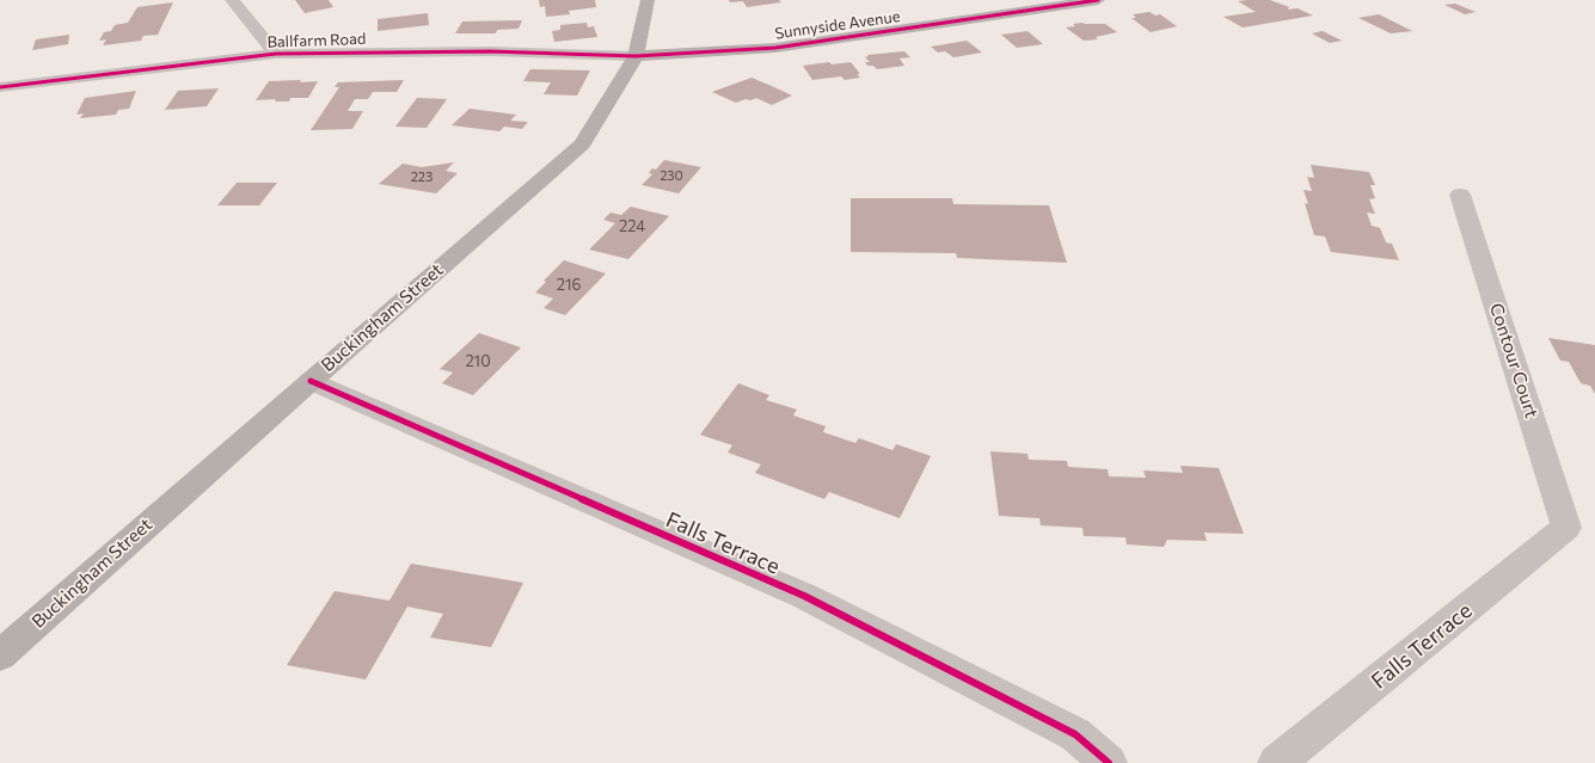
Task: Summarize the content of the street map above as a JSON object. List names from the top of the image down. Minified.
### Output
{"streets":{"main road":["Sunnyside Avenue","Buckingham Street"],"street":["Ballfarm Road","Contour Court","Falls Terrace"]},"crossings":[["Sunnyside Avenue","Ballfarm Road"],["Sunnyside Avenue","Buckingham Street"],["Ballfarm Road","Buckingham Street"],["Buckingham Street","Falls Terrace"],["Contour Court","Falls Terrace"]],"house_numbers":["230","223","224","216","210"]}
